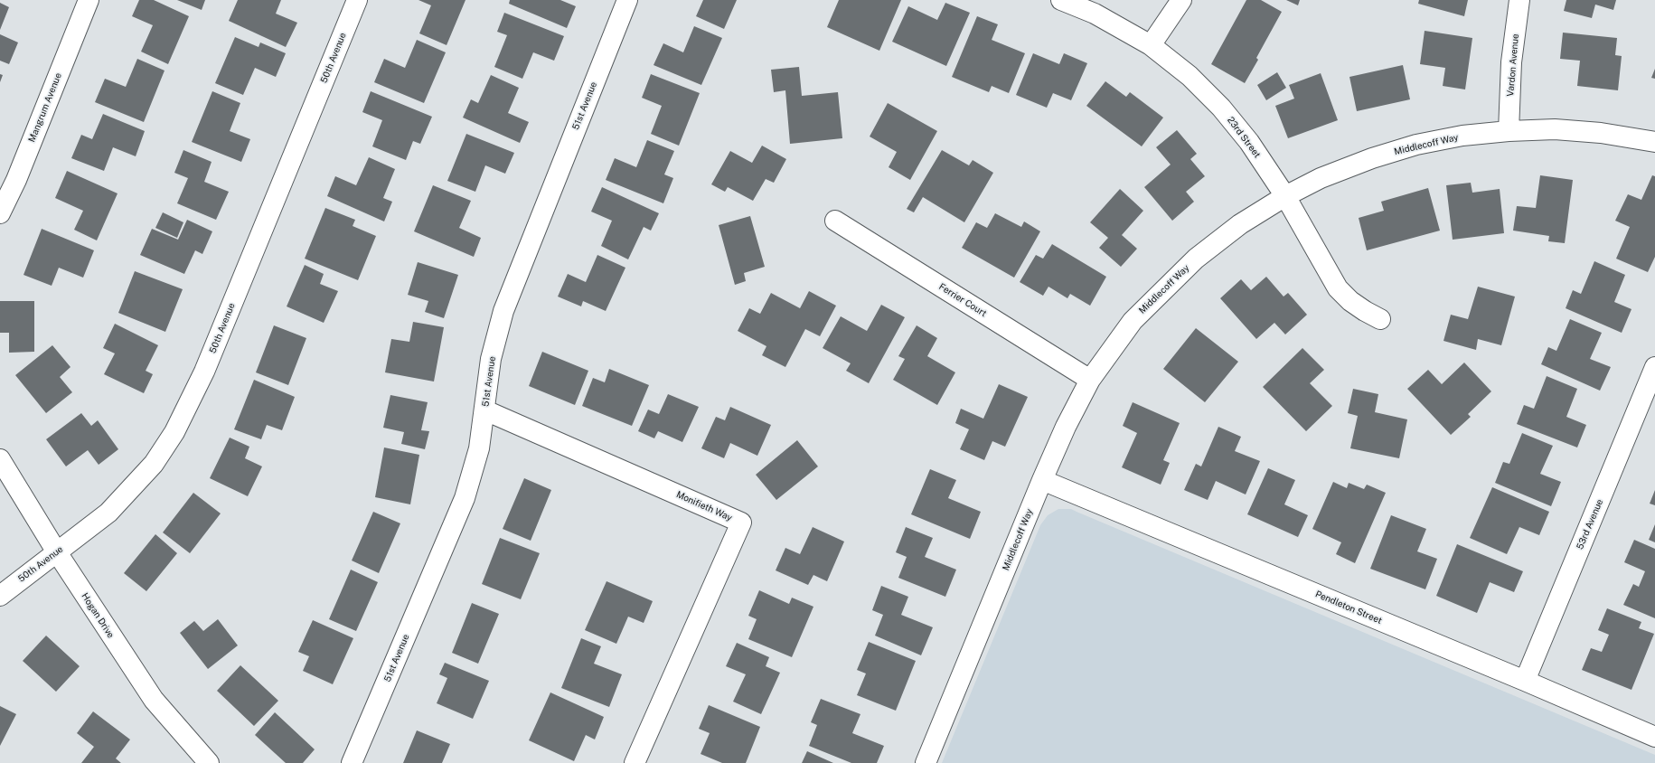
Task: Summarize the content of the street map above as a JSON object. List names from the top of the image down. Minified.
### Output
{"streets":{"street":["50th Avenue","Vardon Avenue","51st Avenue","Mangrum Avenue","23rd Street","Middlecoff Way","Ferrier Court","Monifieth Way","53rd Avenue","Pendleton Street","Hogan Drive"]},"crossings":[["50th Avenue","Hogan Drive"],["Vardon Avenue","Middlecoff Way"],["51st Avenue","Monifieth Way"],["23rd Street","Middlecoff Way"],["Middlecoff Way","Ferrier Court"],["Middlecoff Way","Pendleton Street"],["53rd Avenue","Pendleton Street"]]}
